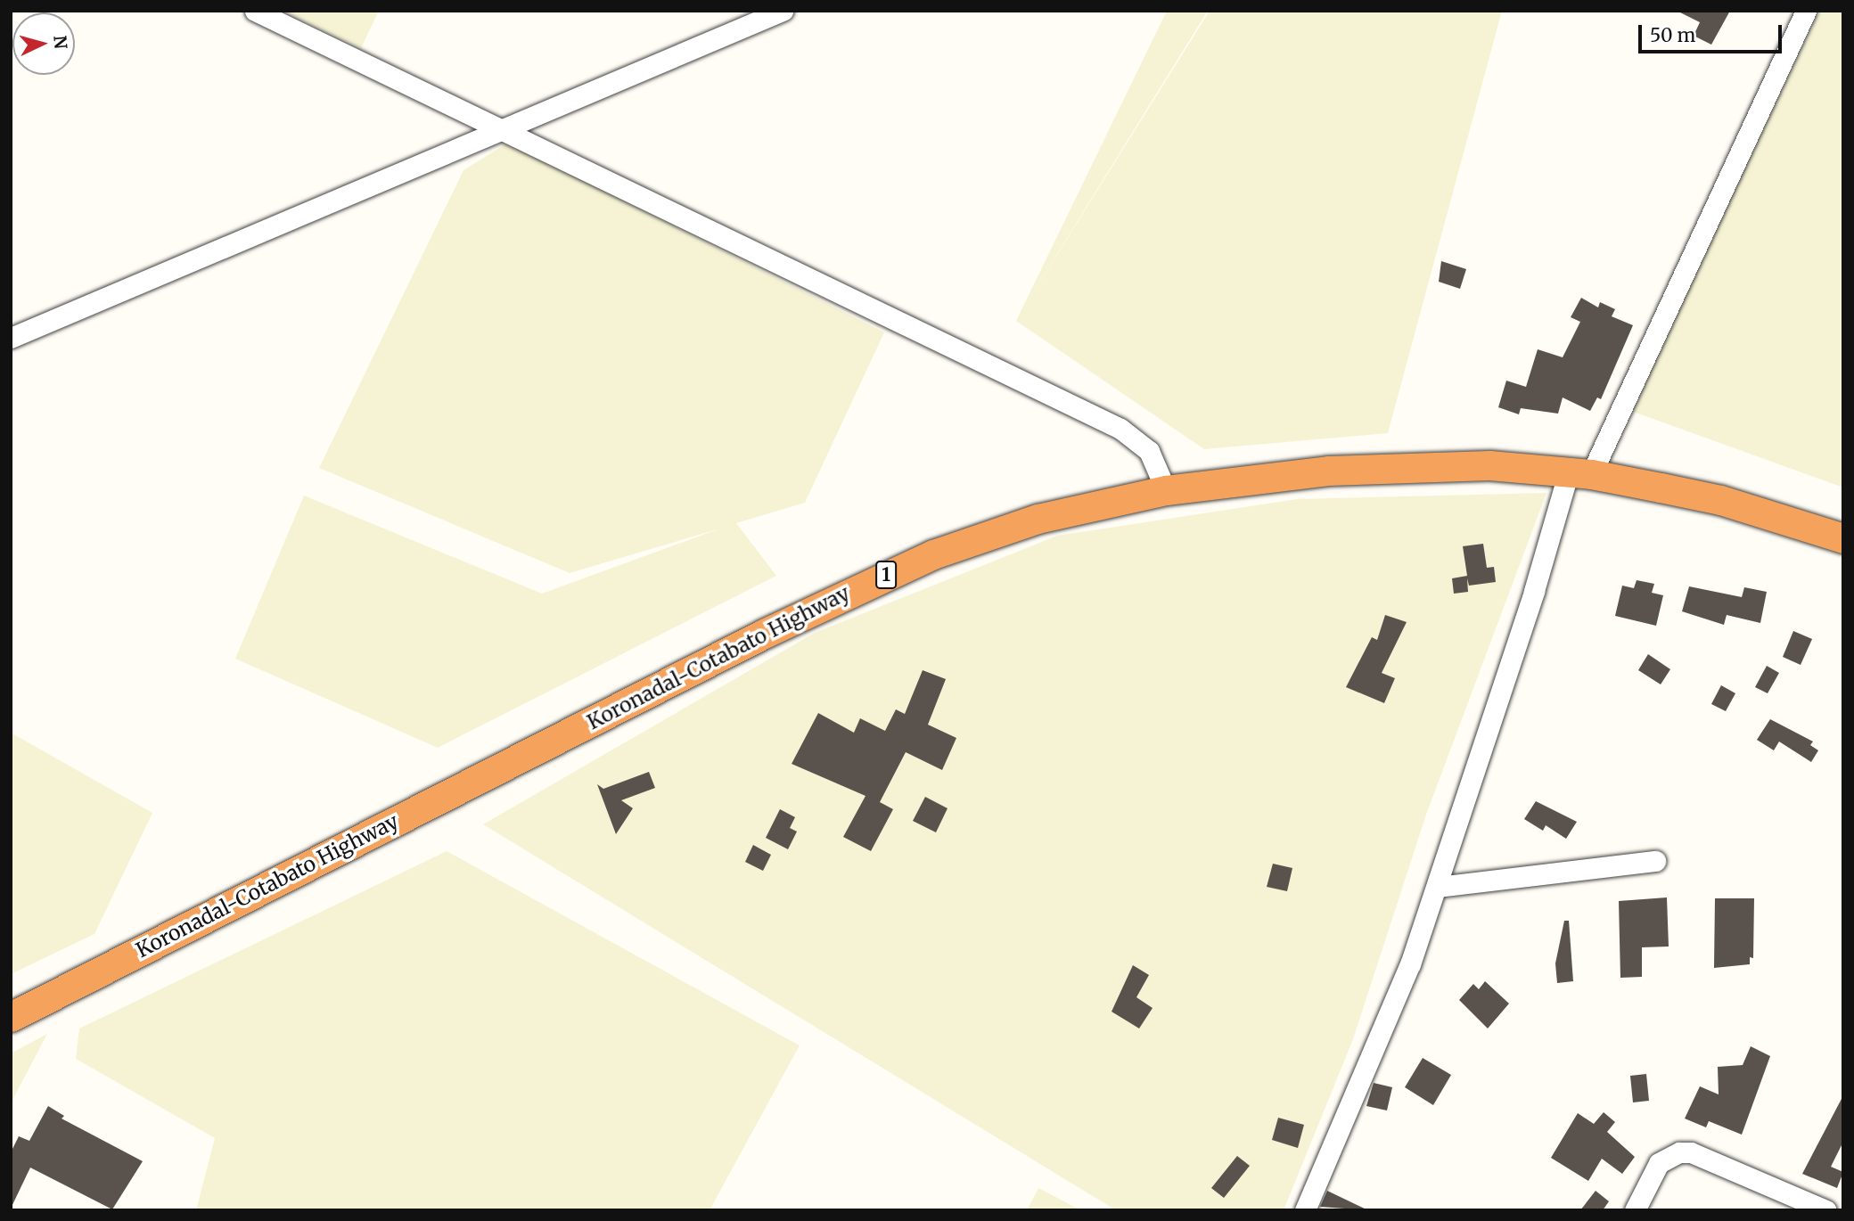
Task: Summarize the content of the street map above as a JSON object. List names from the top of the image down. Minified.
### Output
{"streets":{"highway":["1","Koronadal-Cotabato Highway"]},"scale_bar":"50 m","north":"right"}
